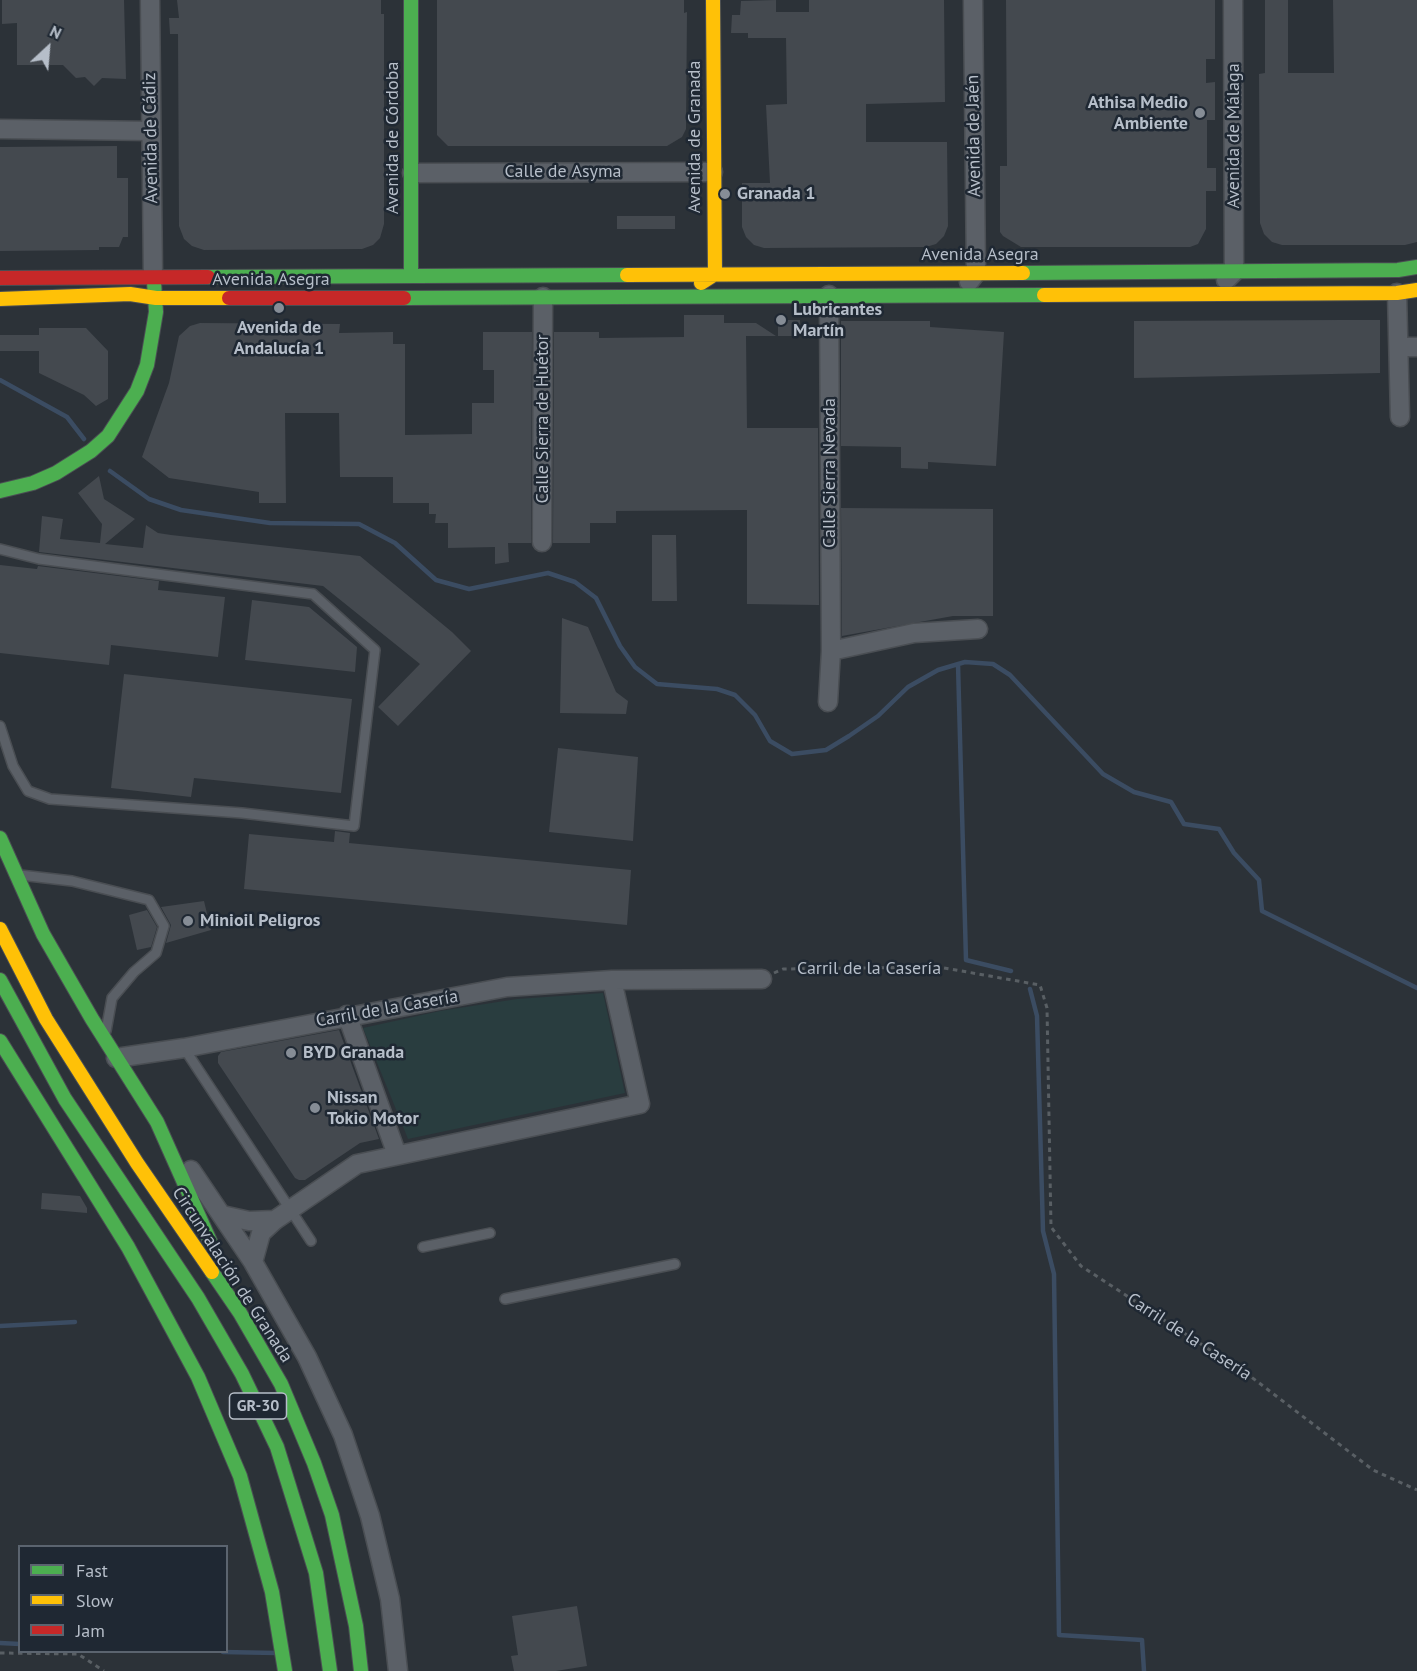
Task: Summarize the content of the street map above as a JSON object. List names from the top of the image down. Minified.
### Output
{"streets":{"main road":["Avenida de Granada","Avenida de Córdoba","Avenida Asegra","Circunvalación de Granada","GR-30"],"street":["Avenida de Jaén","Avenida de Málaga","Avenida de Cádiz","Calle de Asyma","Calle Sierra de Huétor","Calle Sierra Nevada","Carril de la Casería"]},"crossings":[["Avenida de Jaén","Avenida Asegra"],["Avenida de Málaga","Avenida Asegra"],["Avenida de Granada","Calle de Asyma"],["Avenida de Granada","Avenida Asegra"],["Avenida de Cádiz","Avenida Asegra"],["Avenida de Córdoba","Calle de Asyma"],["Avenida de Córdoba","Avenida Asegra"],["Avenida Asegra","Calle Sierra de Huétor"],["Avenida Asegra","Calle Sierra Nevada"]],"places":["Athisa Medio Ambiente","Granada 1","Avenida de Andalucía 1","Lubricantes Martín","Minioil Peligros","BYD Granada","Nissan Tokio Motor"],"legend":["Fast","Slow","Jam"],"north":"top right"}
